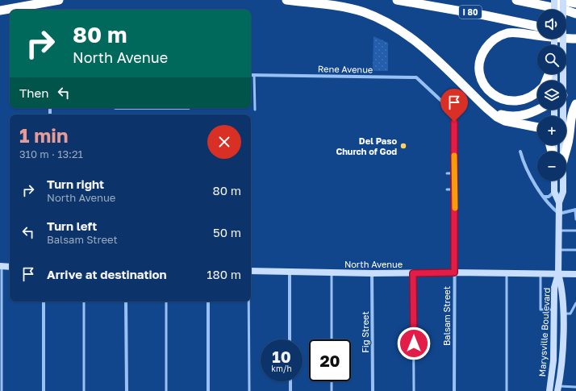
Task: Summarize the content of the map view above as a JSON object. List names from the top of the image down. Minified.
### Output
{"streets":{"highway":["I 80"],"main road":["North Avenue","Marysville Boulevard"],"street":["Rene Avenue","Balsam Street","Fig Street"]},"crossings":[["Rene Avenue","Balsam Street"],["North Avenue","Balsam Street"],["North Avenue","Fig Street"],["North Avenue","Marysville Boulevard"]],"places":["Del Paso Church of God"],"page":{"map_buttons":["+","−"],"turn":["80 m","North Avenue"],"then":"Then","heading":["1 min","310 m · 13:21"],"list":[{"name":"Turn right","note":"North Avenue","value":"80 m"},{"name":"Turn left","note":"Balsam Street","value":"50 m"},{"name":"Arrive at destination","value":"180 m"}],"speed":"10 km/h","limit":"20"}}
